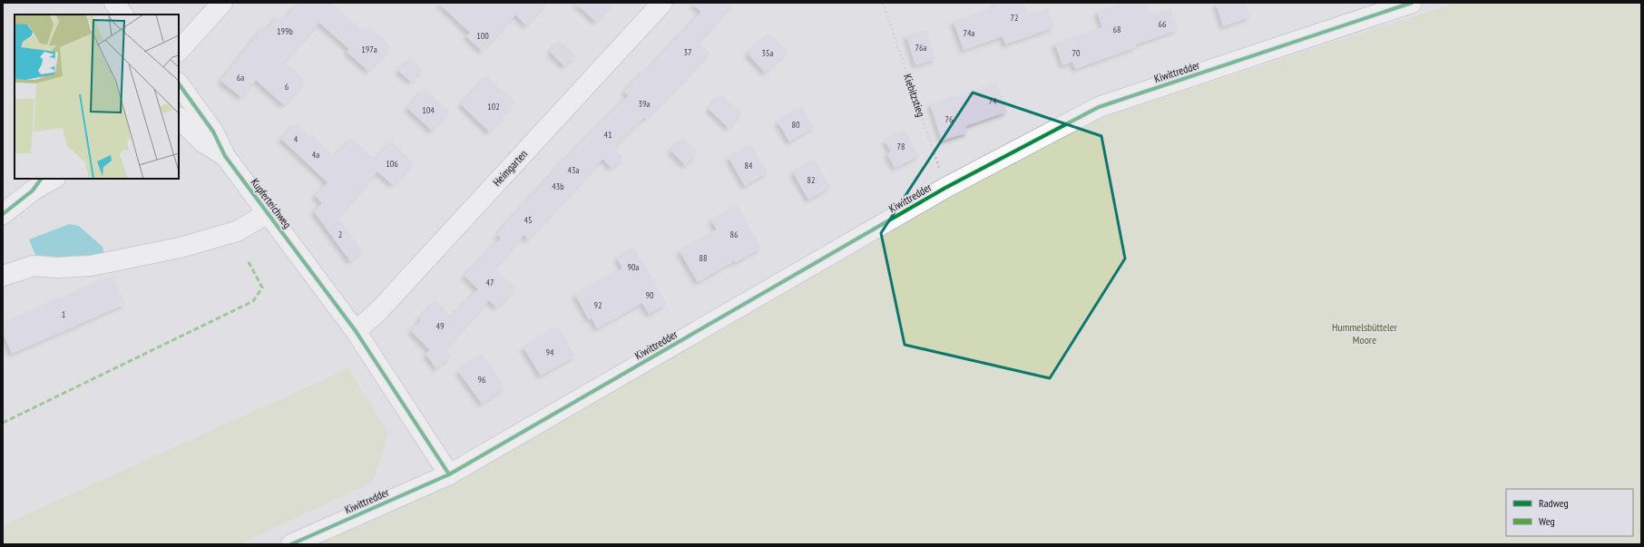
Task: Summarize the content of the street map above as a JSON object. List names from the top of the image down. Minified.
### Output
{"streets":{"street":["Kiwittredder","Heimgarten","Kupferteichweg"],"path":["Kiebitzstieg"]},"crossings":[["Kiwittredder","Kiebitzstieg"],["Heimgarten","Kupferteichweg"]],"parks":["Hummelsbütteler Moore"],"house_numbers":["72","66","68","199b","74a","100","76a","197a","37","35a","70","6a","6","74","39a","102","104","76","80","41","4","78","4a","106","84","43a","82","43b","45","2","86","88","90a","47","90","92","1","49","94","96"],"legend":["Radweg","Weg"]}
